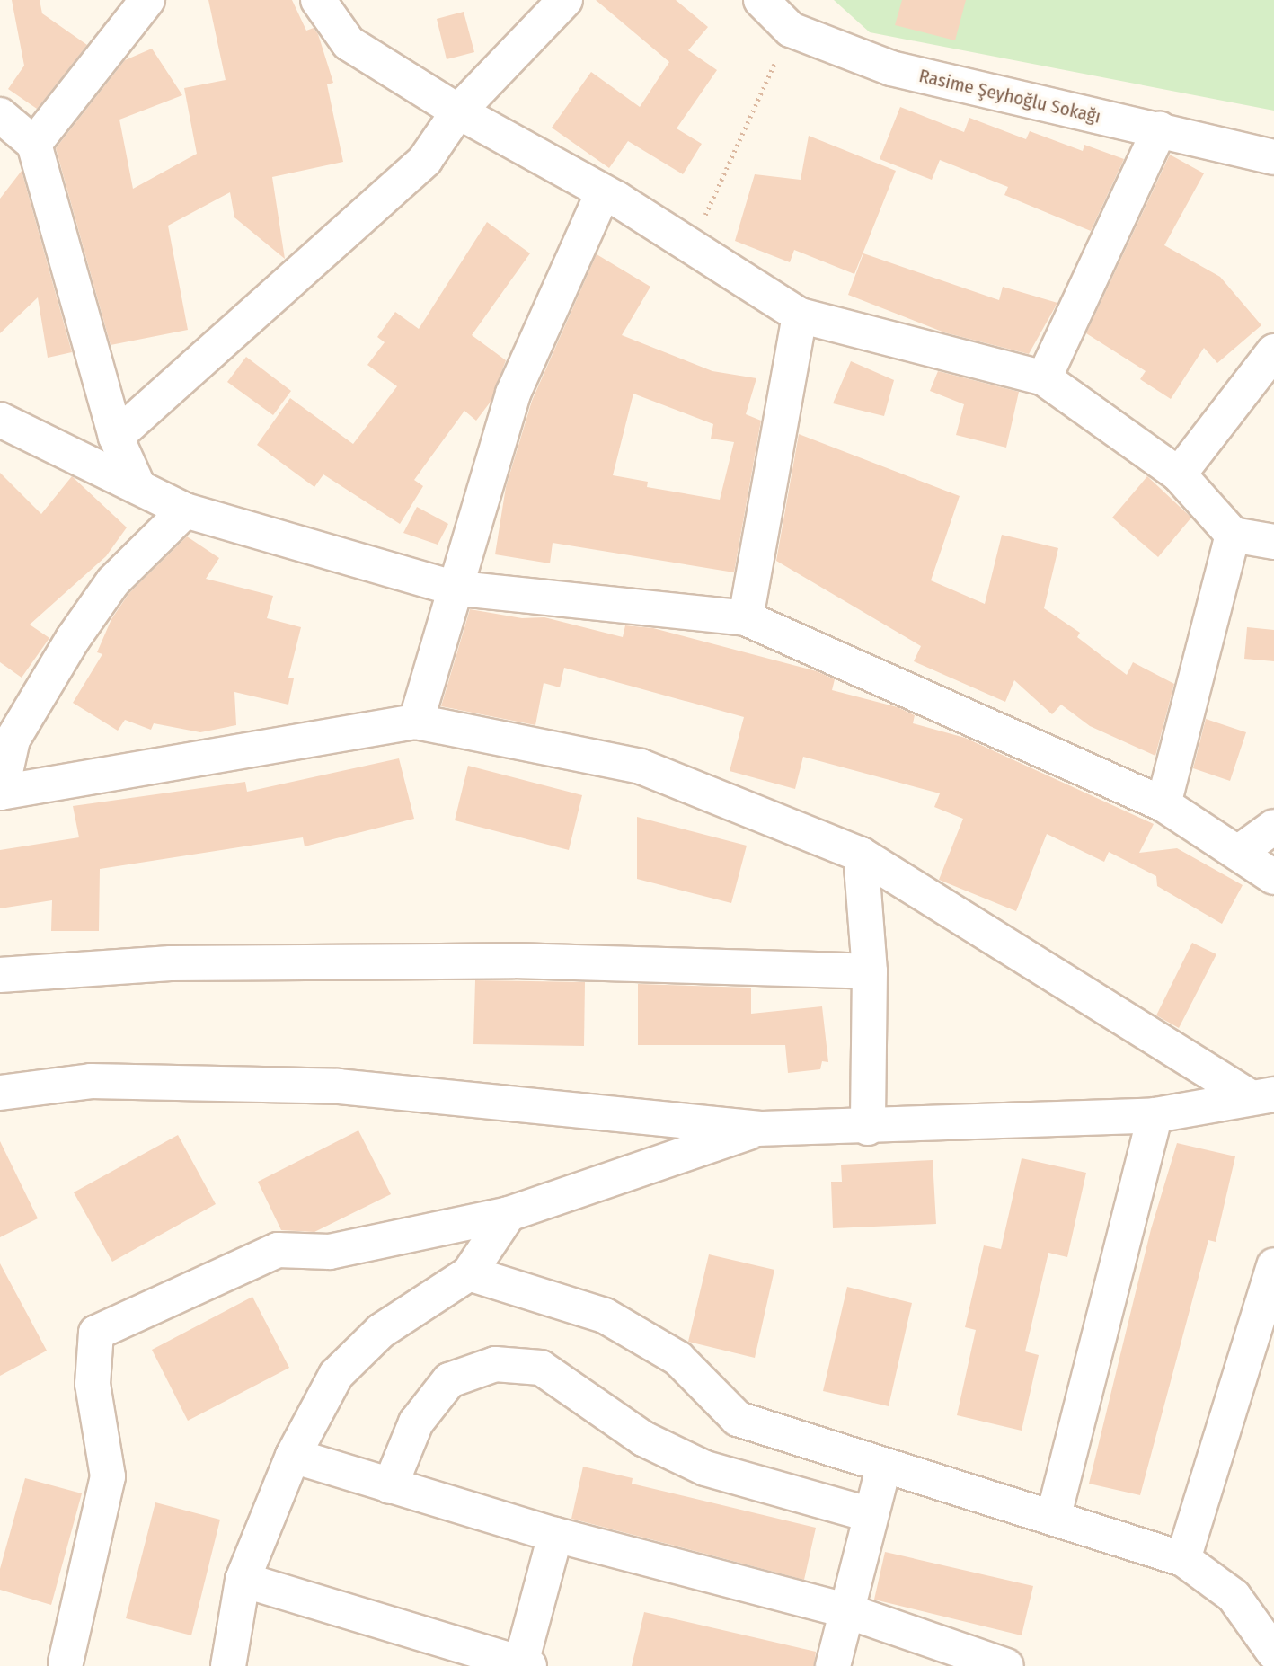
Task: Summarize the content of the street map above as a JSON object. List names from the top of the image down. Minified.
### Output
{"streets":{"street":["Rasime Şeyhoğlu Sokağı"]}}
